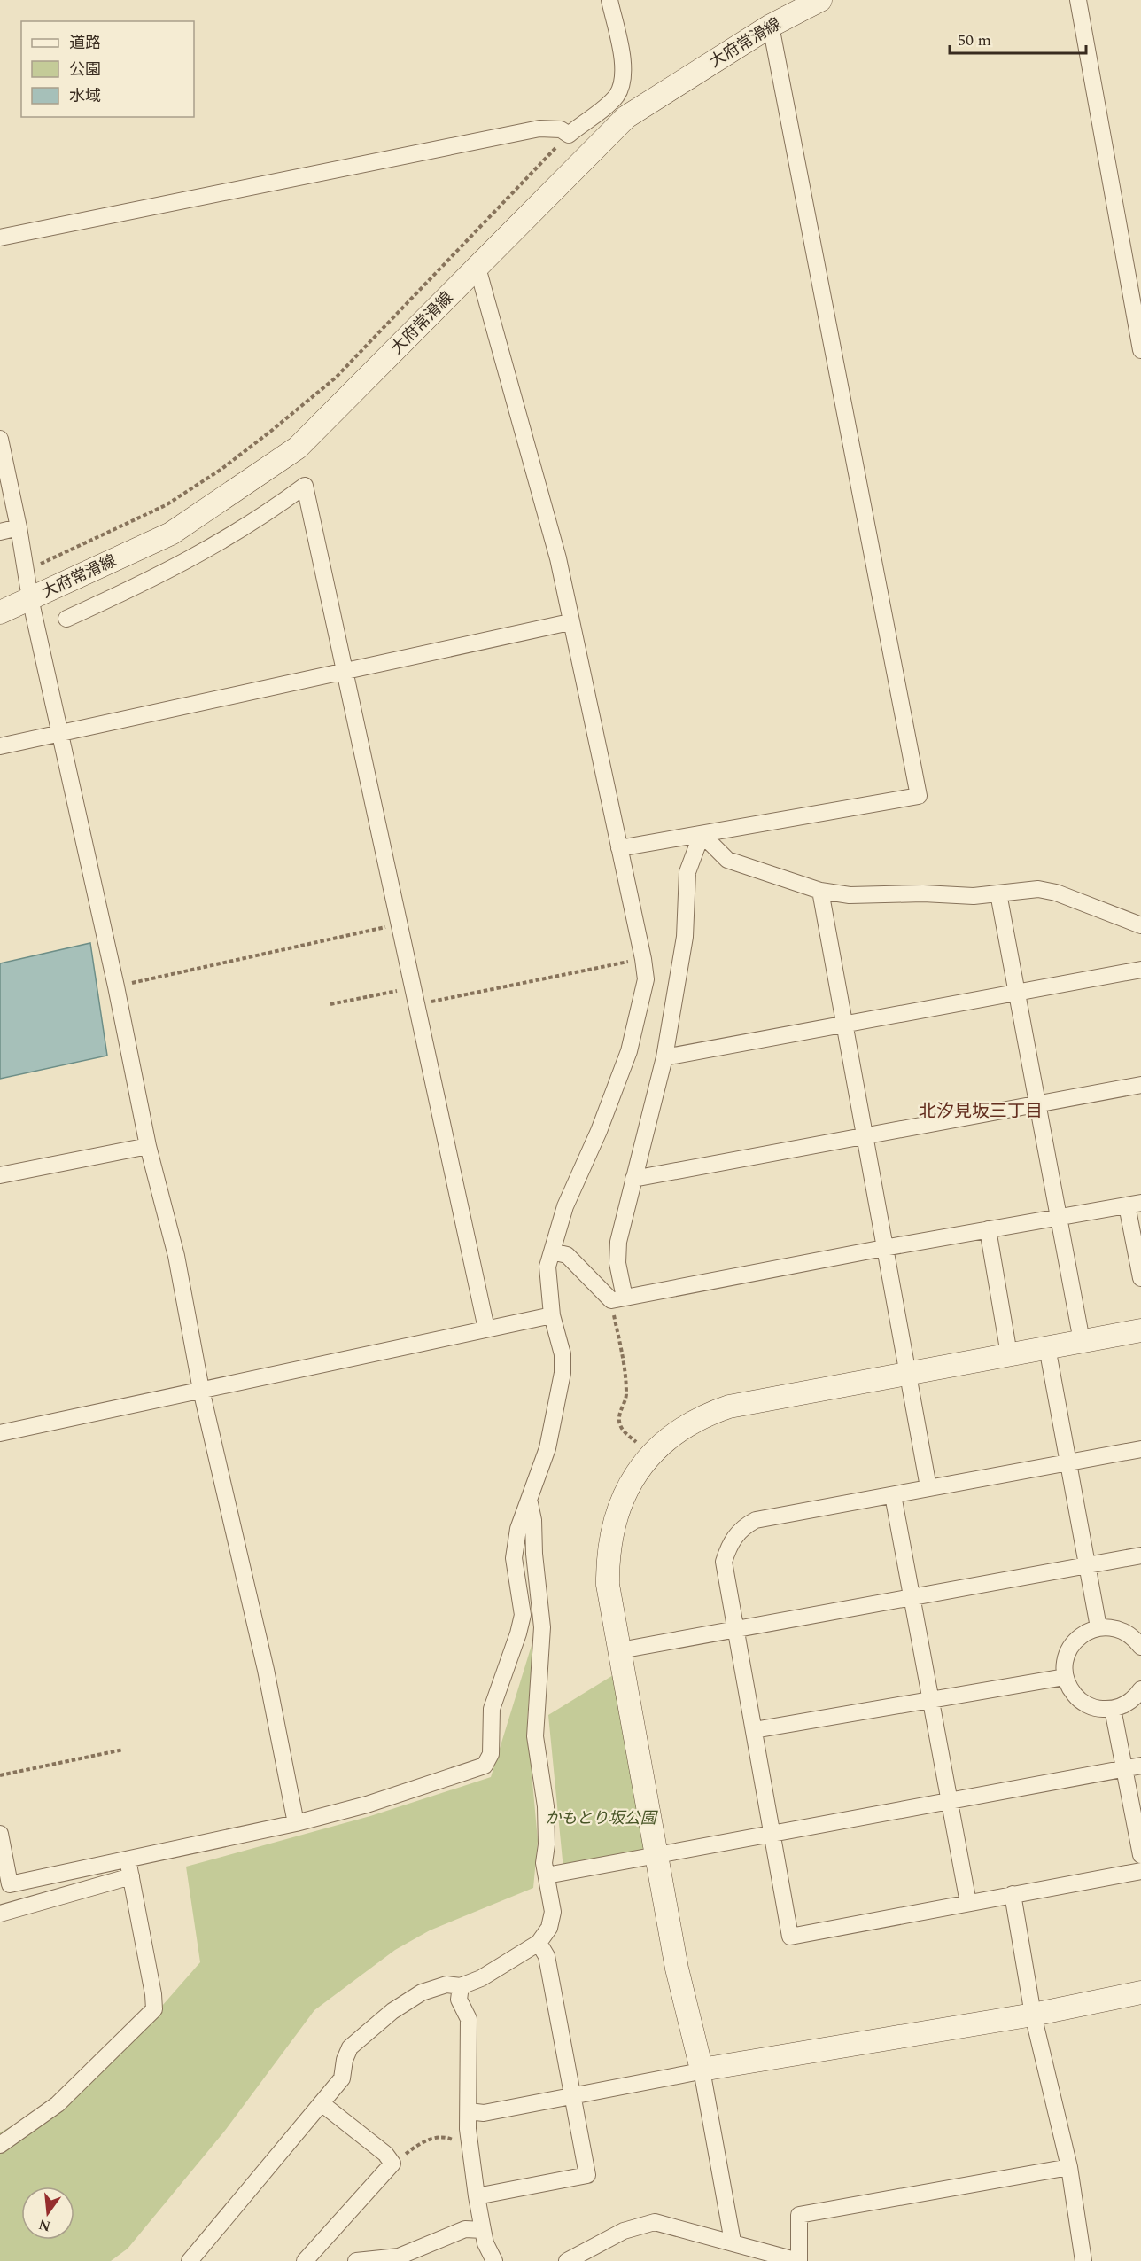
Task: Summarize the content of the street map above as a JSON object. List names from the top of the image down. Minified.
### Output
{"streets":{"street":["大府常滑線"]},"districts":["北汐見坂三丁目"],"parks":["かもとり坂公園"],"legend":["道路","公園","水域"],"scale_bar":"50 m","north":"bottom"}
